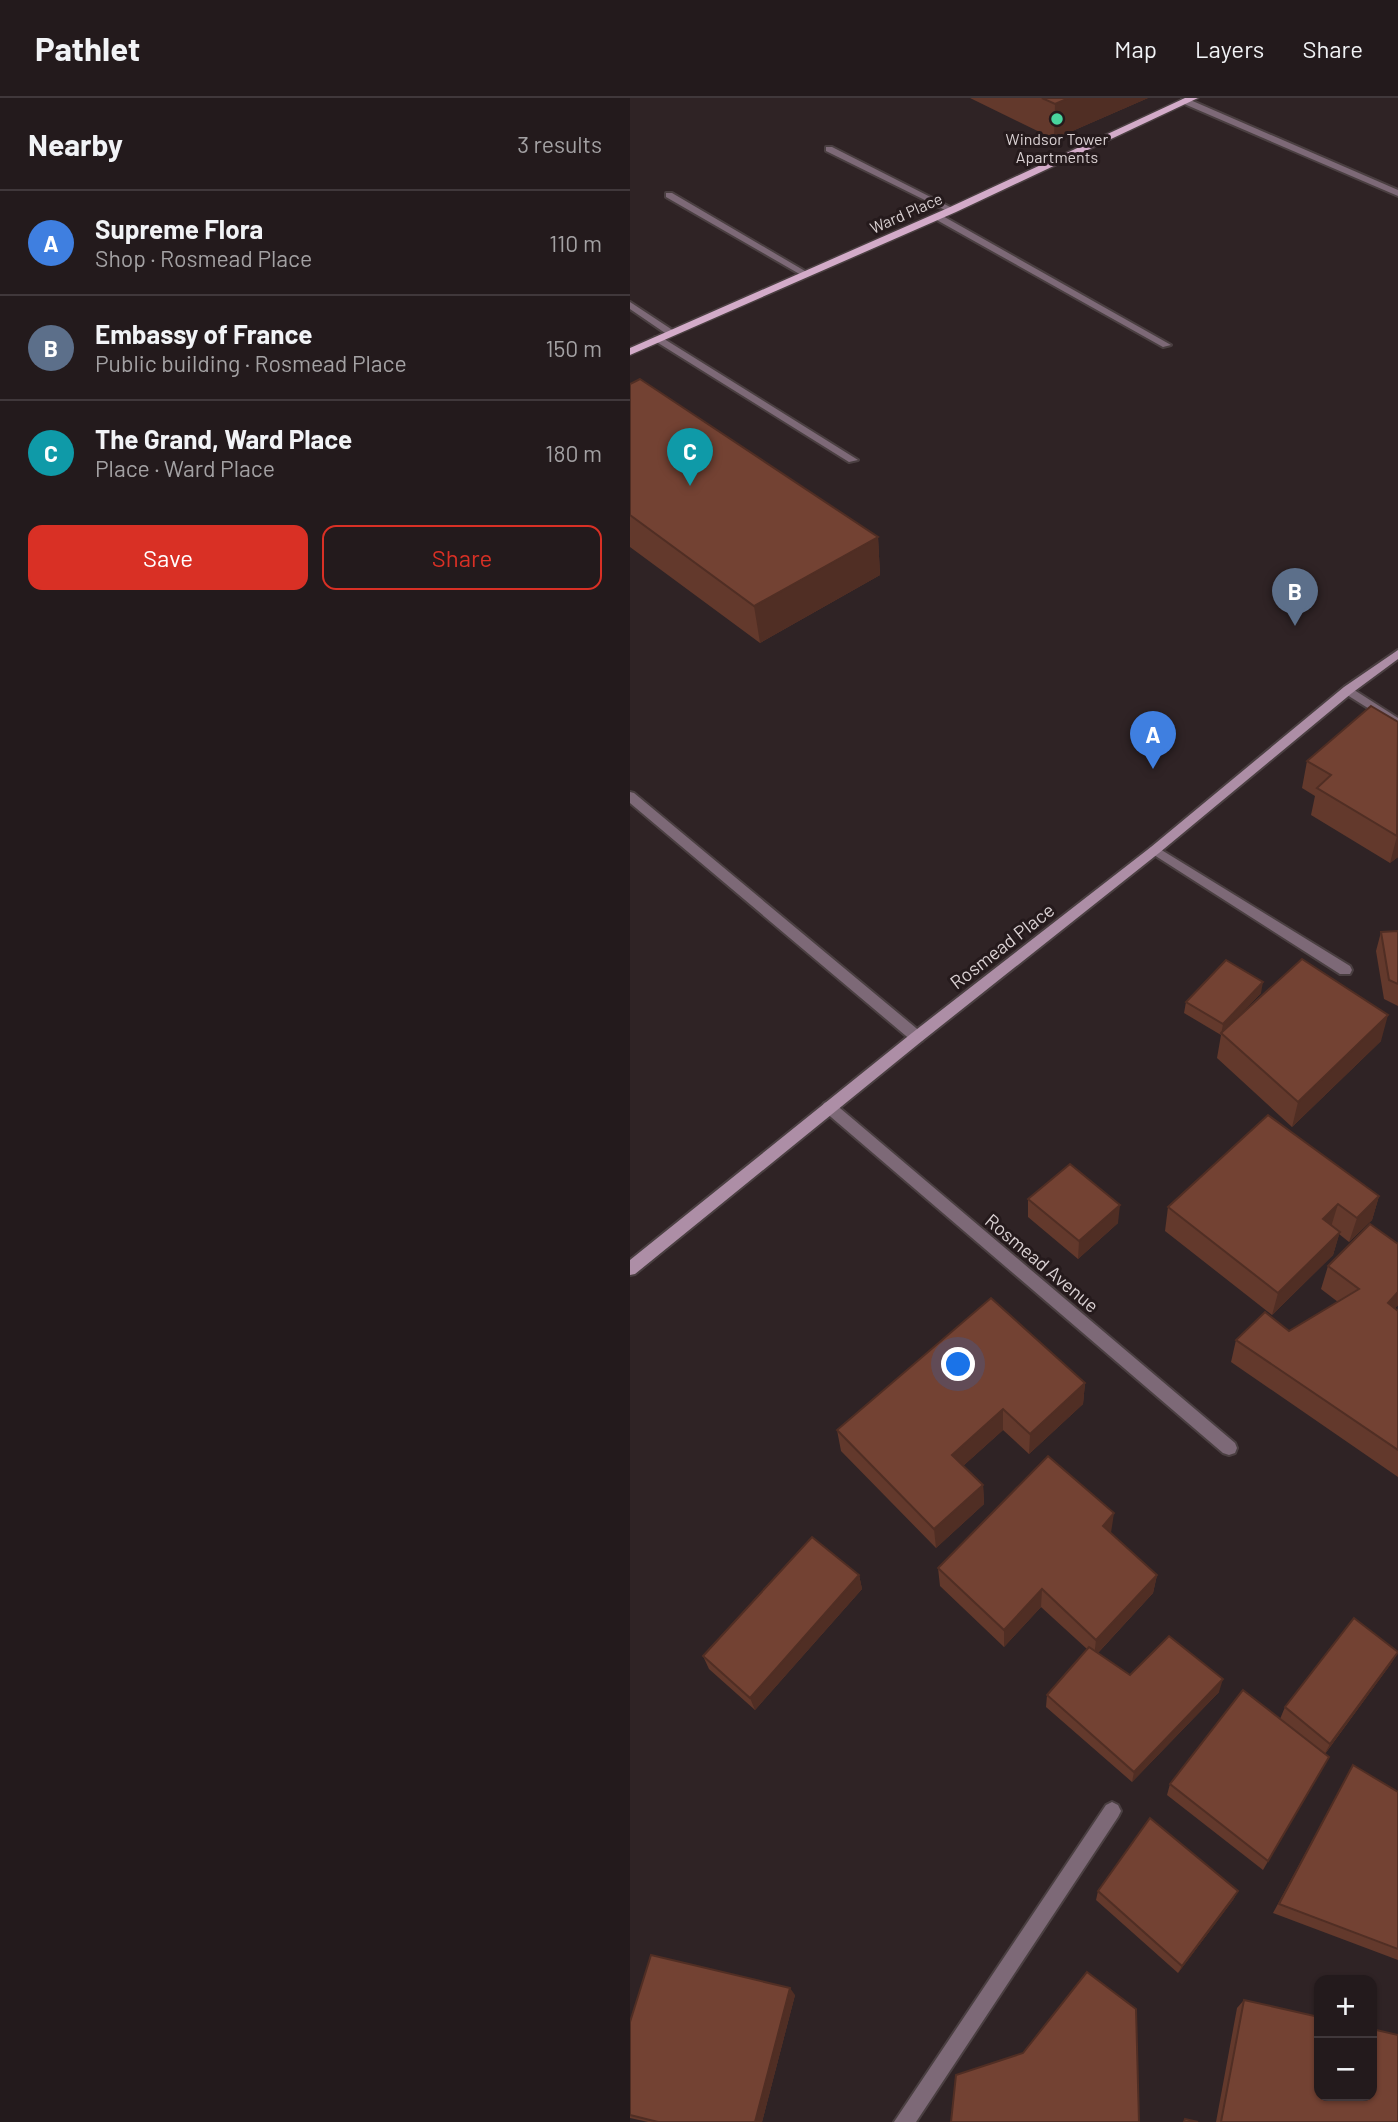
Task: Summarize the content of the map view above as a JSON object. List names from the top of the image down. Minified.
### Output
{"streets":{"main road":["Ward Place"],"street":["Rosmead Place","Rosmead Avenue"]},"crossings":[["Rosmead Place","Rosmead Avenue"]],"places":["Windsor Tower Apartments"],"page":{"header":"Pathlet","nav":["Map","Layers","Share"],"heading":["Nearby","3 results"],"list":[{"mark":"A","name":"Supreme Flora","note":"Shop · Rosmead Place","value":"110 m"},{"mark":"B","name":"Embassy of France","note":"Public building · Rosmead Place","value":"150 m"},{"mark":"C","name":"The Grand, Ward Place","note":"Place · Ward Place","value":"180 m"}],"pins":["C","B","A"],"buttons":["Save","Share"],"map_buttons":["+","−"]}}
